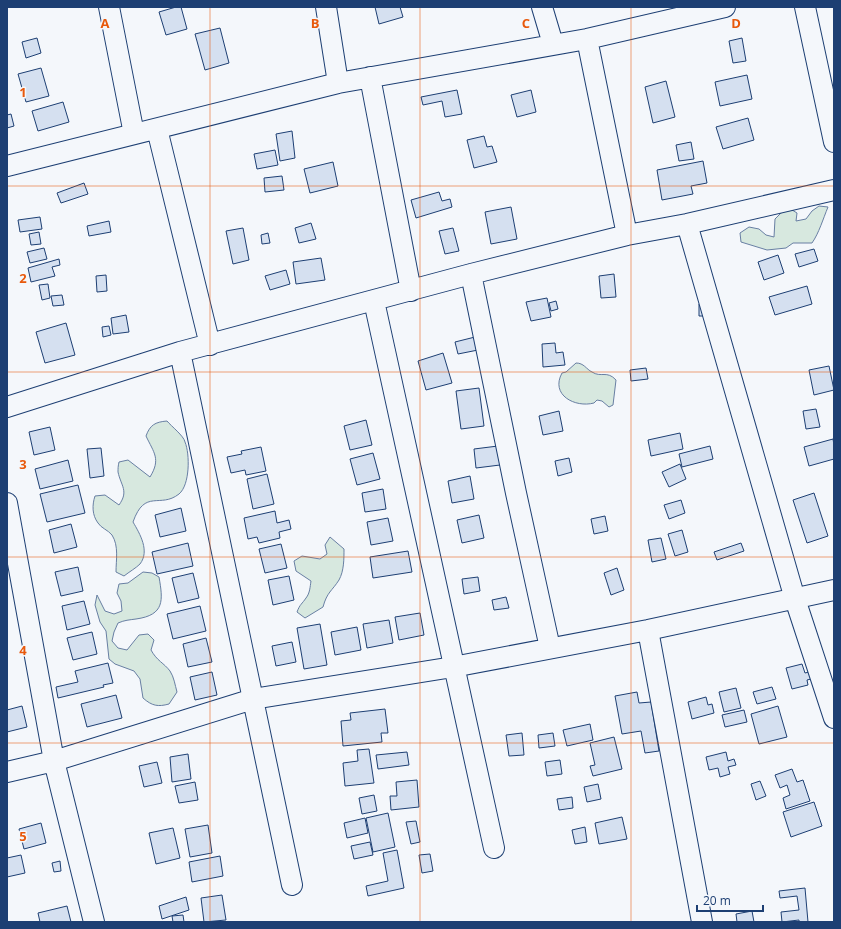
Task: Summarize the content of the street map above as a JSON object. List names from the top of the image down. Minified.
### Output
{"scale_bar":"20 m","grid":{"columns":["A","B","C","D"],"rows":["1","2","3","4","5"]}}
